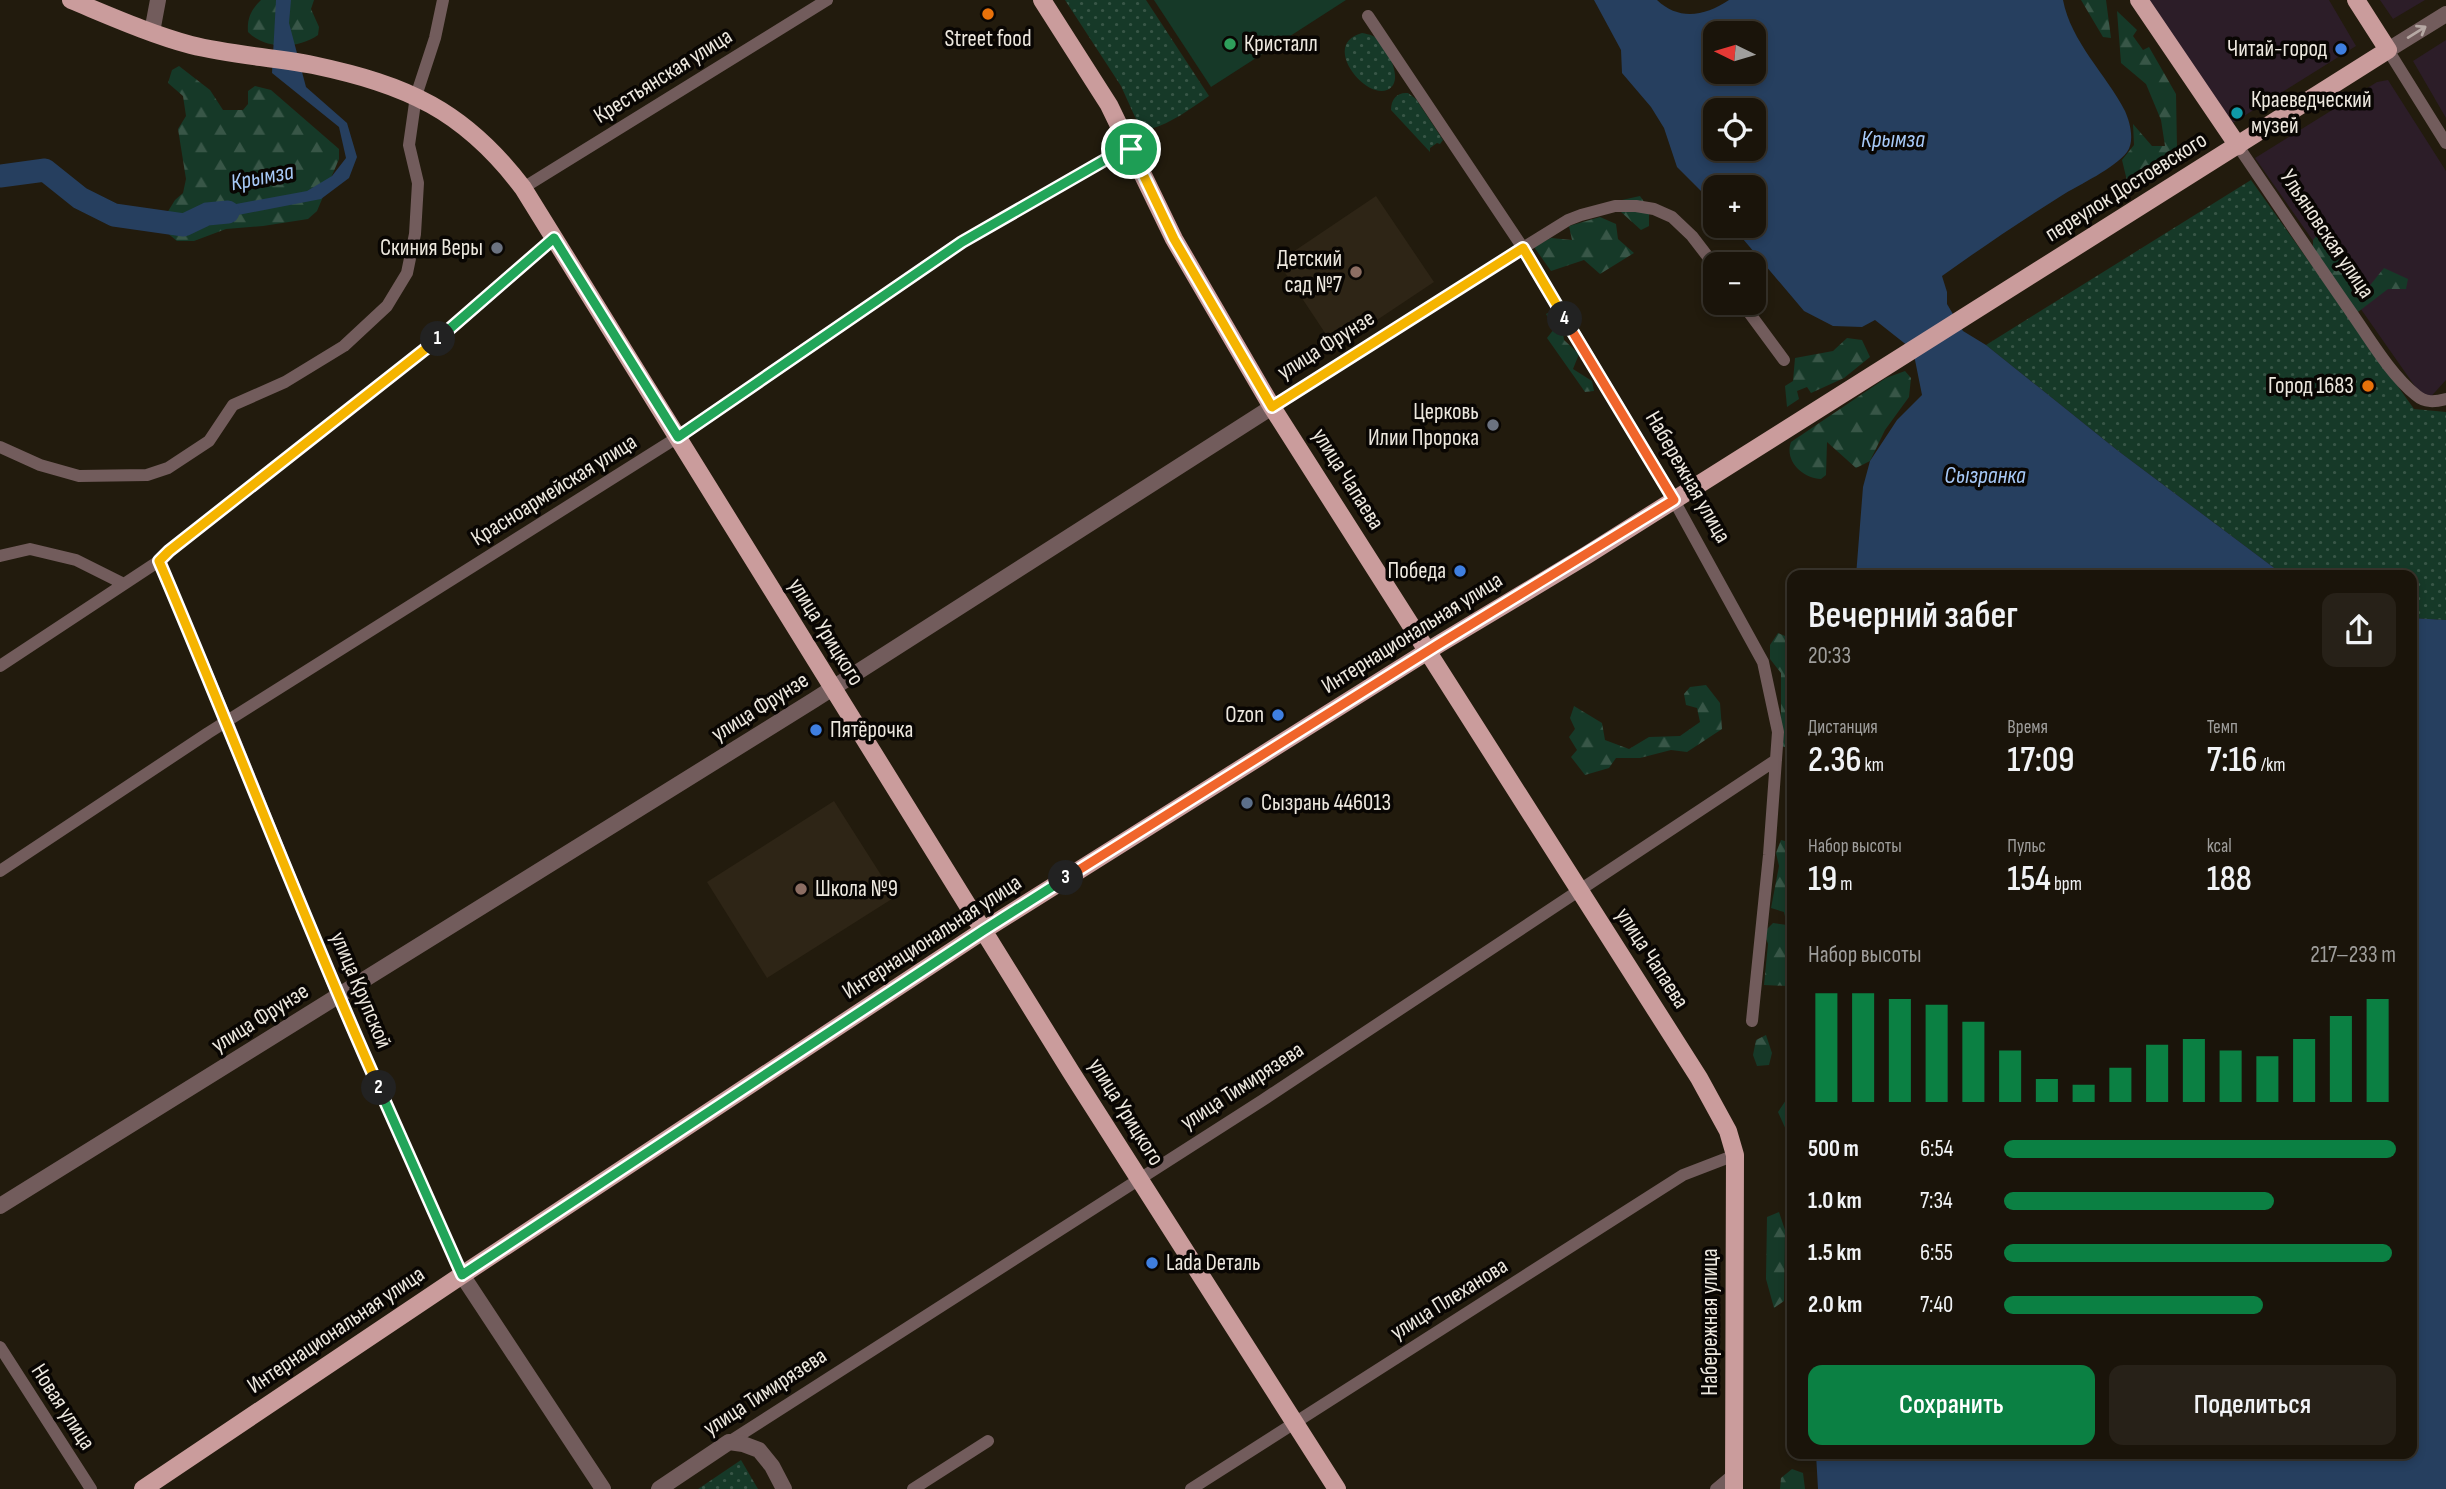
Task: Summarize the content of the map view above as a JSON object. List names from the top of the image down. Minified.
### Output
{"streets":{"main road":["переулок Достоевского","Ульяновская улица","Набережная улица","улица Чапаева","улица Урицкого","Интернациональная улица"],"street":["Крестьянская улица","улица Фрунзе","Красноармейская улица","улица Крупской","улица Тимирязева","улица Плеханова","Новая улица"]},"crossings":[["Крестьянская улица","улица Урицкого"],["переулок Достоевского","Ульяновская улица"],["переулок Достоевского","Интернациональная улица"],["улица Фрунзе","Набережная улица"],["улица Фрунзе","улица Чапаева"],["улица Фрунзе","улица Урицкого"],["улица Фрунзе","улица Крупской"],["Набережная улица","улица Чапаева"],["Набережная улица","Интернациональная улица"],["Набережная улица","улица Тимирязева"],["Набережная улица","улица Плеханова"],["улица Чапаева","Красноармейская улица"],["улица Чапаева","Интернациональная улица"],["улица Чапаева","улица Тимирязева"],["улица Чапаева","улица Плеханова"],["Красноармейская улица","улица Урицкого"],["Красноармейская улица","улица Крупской"],["улица Урицкого","Интернациональная улица"],["улица Урицкого","улица Тимирязева"],["улица Урицкого","улица Плеханова"],["Интернациональная улица","улица Крупской"]],"water":["Крымза","Сызранка"],"places":["Street food","Кристалл","Читай-город","Краеведческий музей","Скиния Веры","Детский сад №7","Город 1683","Церковь Илии Пророка","Победа","Ozon","Пятёрочка","Сызрань 446013","Школа №9","Lada Dеталь"],"north":"left","page":{"map_buttons":["+","−"],"pins":["4","1","3","2"],"heading":["Вечерний забег","20:33"],"stats":[["Дистанция","2.36 km"],["Время","17:09"],["Темп","7:16 /km"],["Набор высоты","19 m"],["Пульс","154 bpm"],["kcal","188"]],"chart":["Набор высоты","217–233 m"],"list":[{"name":"500 m","note":"6:54"},{"name":"1.0 km","note":"7:34"},{"name":"1.5 km","note":"6:55"},{"name":"2.0 km","note":"7:40"}],"buttons":["Сохранить","Поделиться"]}}
